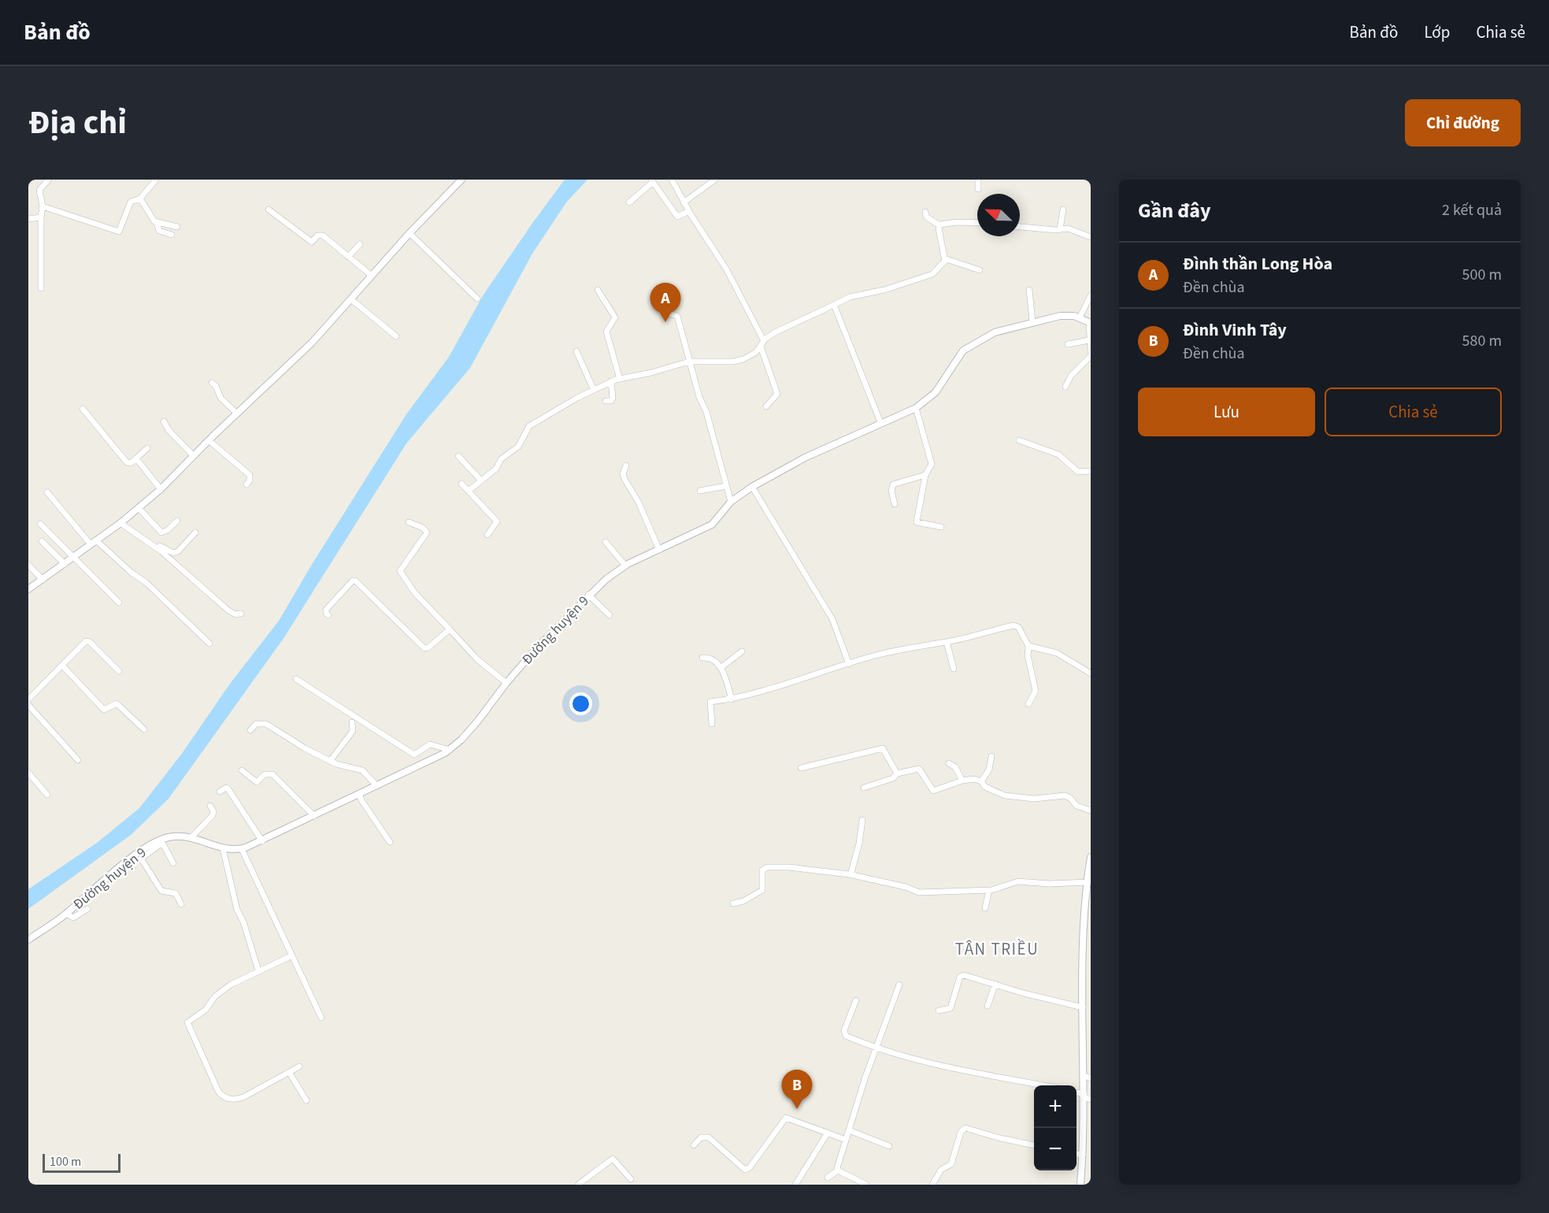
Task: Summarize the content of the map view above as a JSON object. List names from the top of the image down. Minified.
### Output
{"streets":{"street":["Đường huyện 9"]},"districts":["TÂN TRIỀU"],"scale_bar":"100 m","north":"top left","page":{"header":"Bản đồ","nav":["Bản đồ","Lớp","Chia sẻ"],"title":"Địa chỉ","buttons":["Chỉ đường",["Lưu","Chia sẻ"]],"heading":["Gần đây","2 kết quả"],"list":[{"mark":"A","name":"Đình thần Long Hòa","note":"Đền chùa","value":"500 m"},{"mark":"B","name":"Đình Vinh Tây","note":"Đền chùa","value":"580 m"}],"pins":["A","B"],"map_buttons":["+","−"],"scale":"100 m"}}
